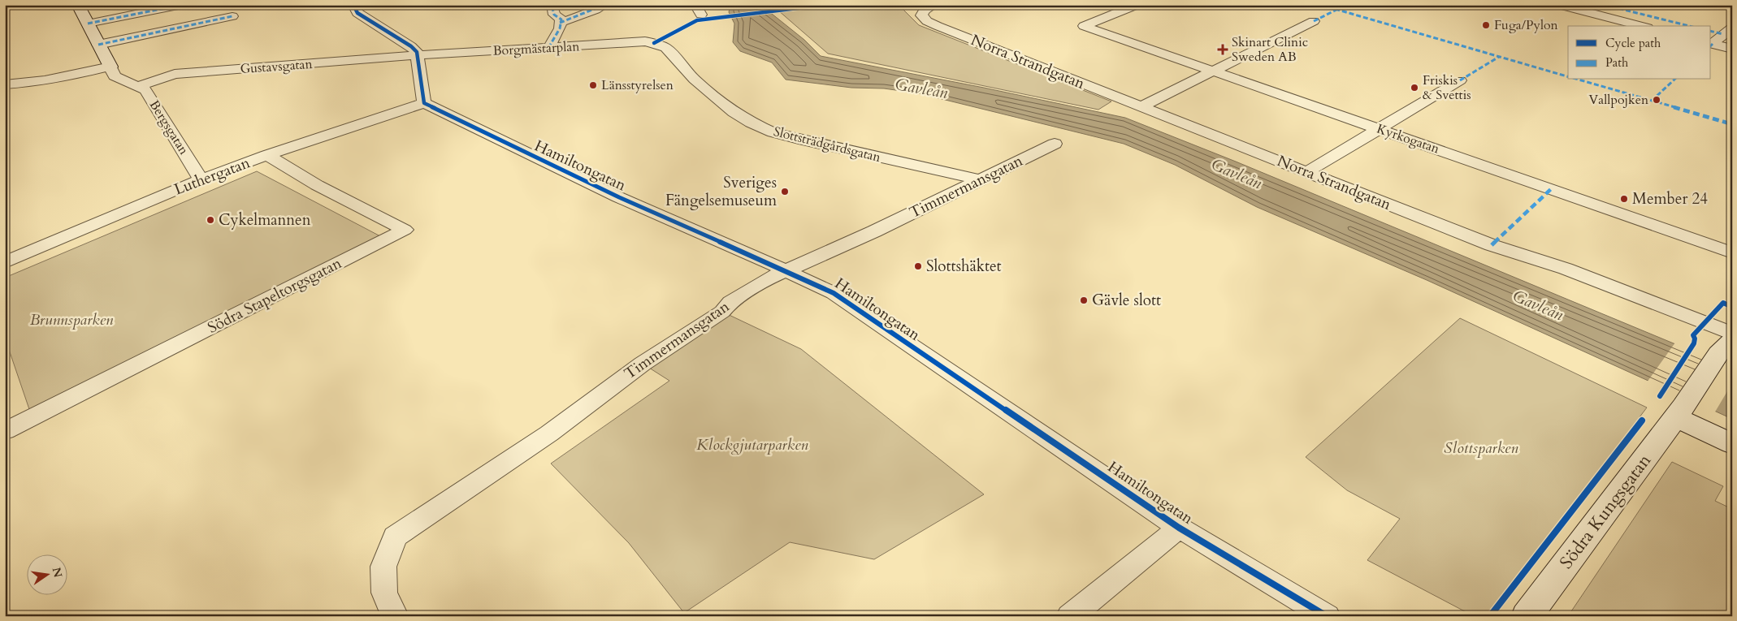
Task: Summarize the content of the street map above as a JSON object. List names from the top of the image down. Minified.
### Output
{"streets":{"street":["Borgmästarplan","Norra Strandgatan","Gustavsgatan","Bergsgatan","Kyrkogatan","Slottsträdgårdsgatan","Hamiltongatan","Luthergatan","Timmermansgatan","Södra Stapeltorgsgatan","Södra Kungsgatan"]},"crossings":[["Borgmästarplan","Gustavsgatan"],["Borgmästarplan","Slottsträdgårdsgatan"],["Gustavsgatan","Bergsgatan"],["Bergsgatan","Luthergatan"],["Slottsträdgårdsgatan","Timmermansgatan"],["Hamiltongatan","Luthergatan"],["Hamiltongatan","Timmermansgatan"],["Luthergatan","Södra Stapeltorgsgatan"]],"water":["Gavleån"],"parks":["Brunnsparken","Klockgjutarparken","Slottsparken"],"places":{"other":["Fuga/Pylon","Länsstyrelsen","Friskis & Svettis","Vallpojken","Sveriges Fängelsemuseum","Member 24","Cykelmannen","Slottshäktet","Gävle slott"],"health":["Skinart Clinic Sweden AB"]},"legend":["Cycle path","Path"],"north":"right"}
